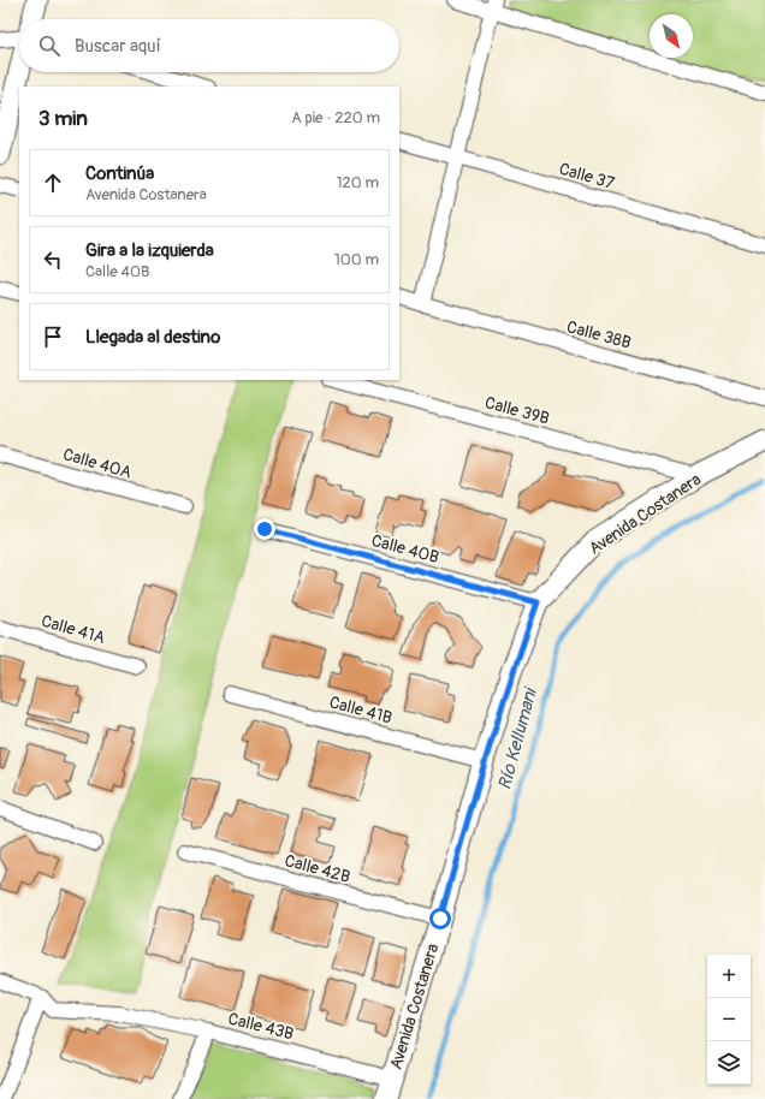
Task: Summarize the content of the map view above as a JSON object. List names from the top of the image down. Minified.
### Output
{"streets":{"street":["Calle 37","Calle 38B","Calle 39B","Calle 40A","Avenida Costanera","Calle 40B","Calle 41A","Calle 41B","Calle 42B","Calle 43B"]},"crossings":[["Calle 39B","Avenida Costanera"],["Avenida Costanera","Calle 40B"],["Avenida Costanera","Calle 41B"],["Avenida Costanera","Calle 42B"],["Avenida Costanera","Calle 43B"]],"water":["Río Kellumani"],"north":"bottom right","page":{"search":"Buscar aquí","heading":["3 min","A pie · 220 m"],"list":[["Continúa","Avenida Costanera","120 m"],["Gira a la izquierda","Calle 40B","100 m"],"Llegada al destino"],"map_buttons":["+","−"]}}
